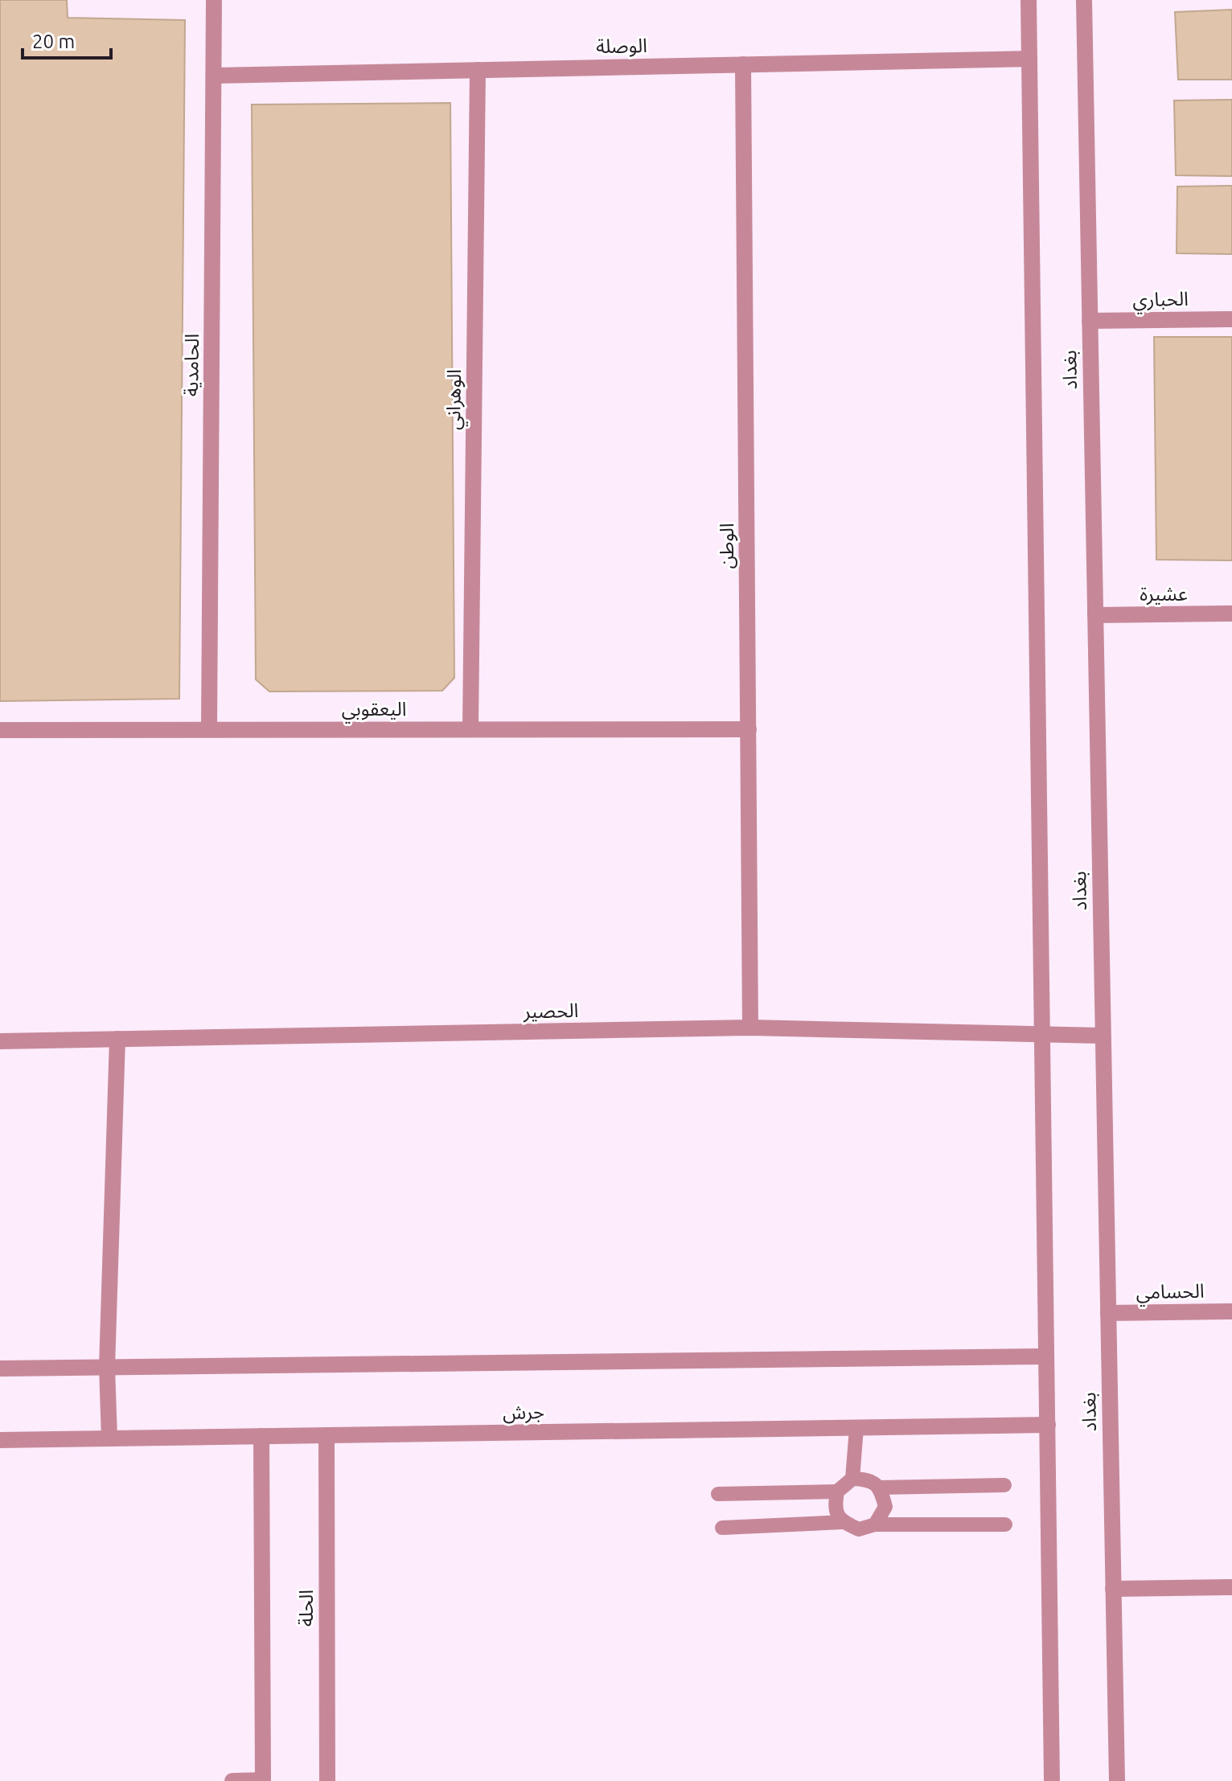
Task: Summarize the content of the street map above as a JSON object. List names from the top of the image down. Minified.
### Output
{"streets":{"street":["الوصلة","الحباري","الحامدية","بغداد","الوهراني","الوطن","عشيرة","اليعقوبي","الحصير","الحسامي","جرش","الحلة"]},"crossings":[["الوصلة","الحامدية"],["الوصلة","بغداد"],["الوصلة","الوهراني"],["الوصلة","الوطن"],["الحباري","بغداد"],["الحامدية","اليعقوبي"],["بغداد","عشيرة"],["بغداد","الحصير"],["بغداد","الحسامي"],["بغداد","جرش"],["الوهراني","اليعقوبي"],["الوطن","اليعقوبي"],["الوطن","الحصير"],["جرش","الحلة"]],"scale_bar":"20 m"}
